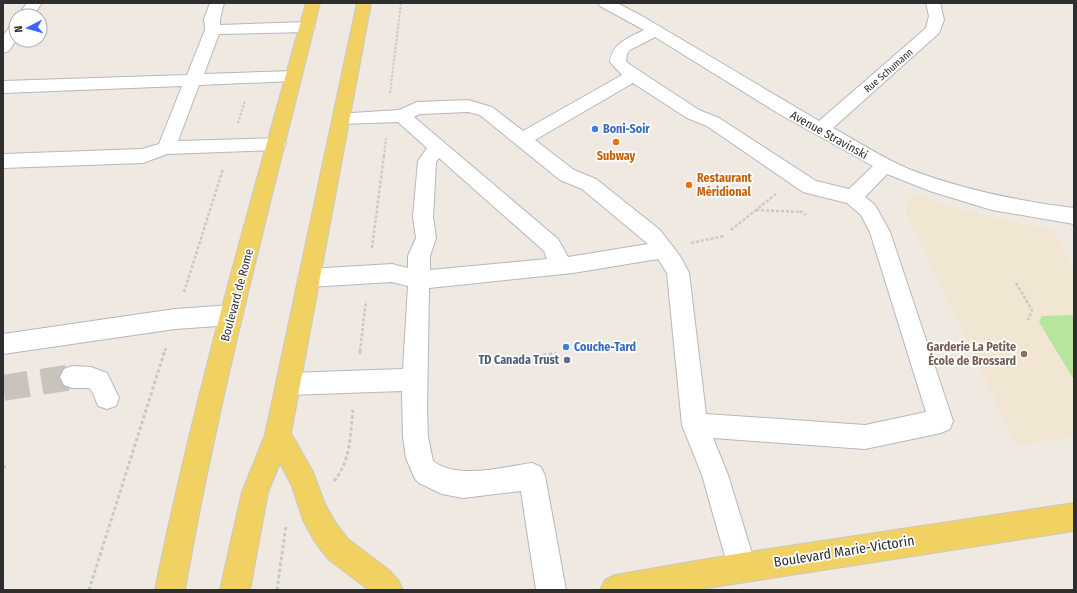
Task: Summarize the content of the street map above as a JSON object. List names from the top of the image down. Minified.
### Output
{"streets":{"main road":["Boulevard de Rome","Boulevard Marie-Victorin"],"street":["Rue Schumann","Avenue Stravinski"]},"crossings":[["Rue Schumann","Avenue Stravinski"]],"places":["Boni-Soir","Subway","Restaurant Méridional","Couche-Tard","Garderie La Petite École de Brossard","TD Canada Trust"],"north":"left"}
